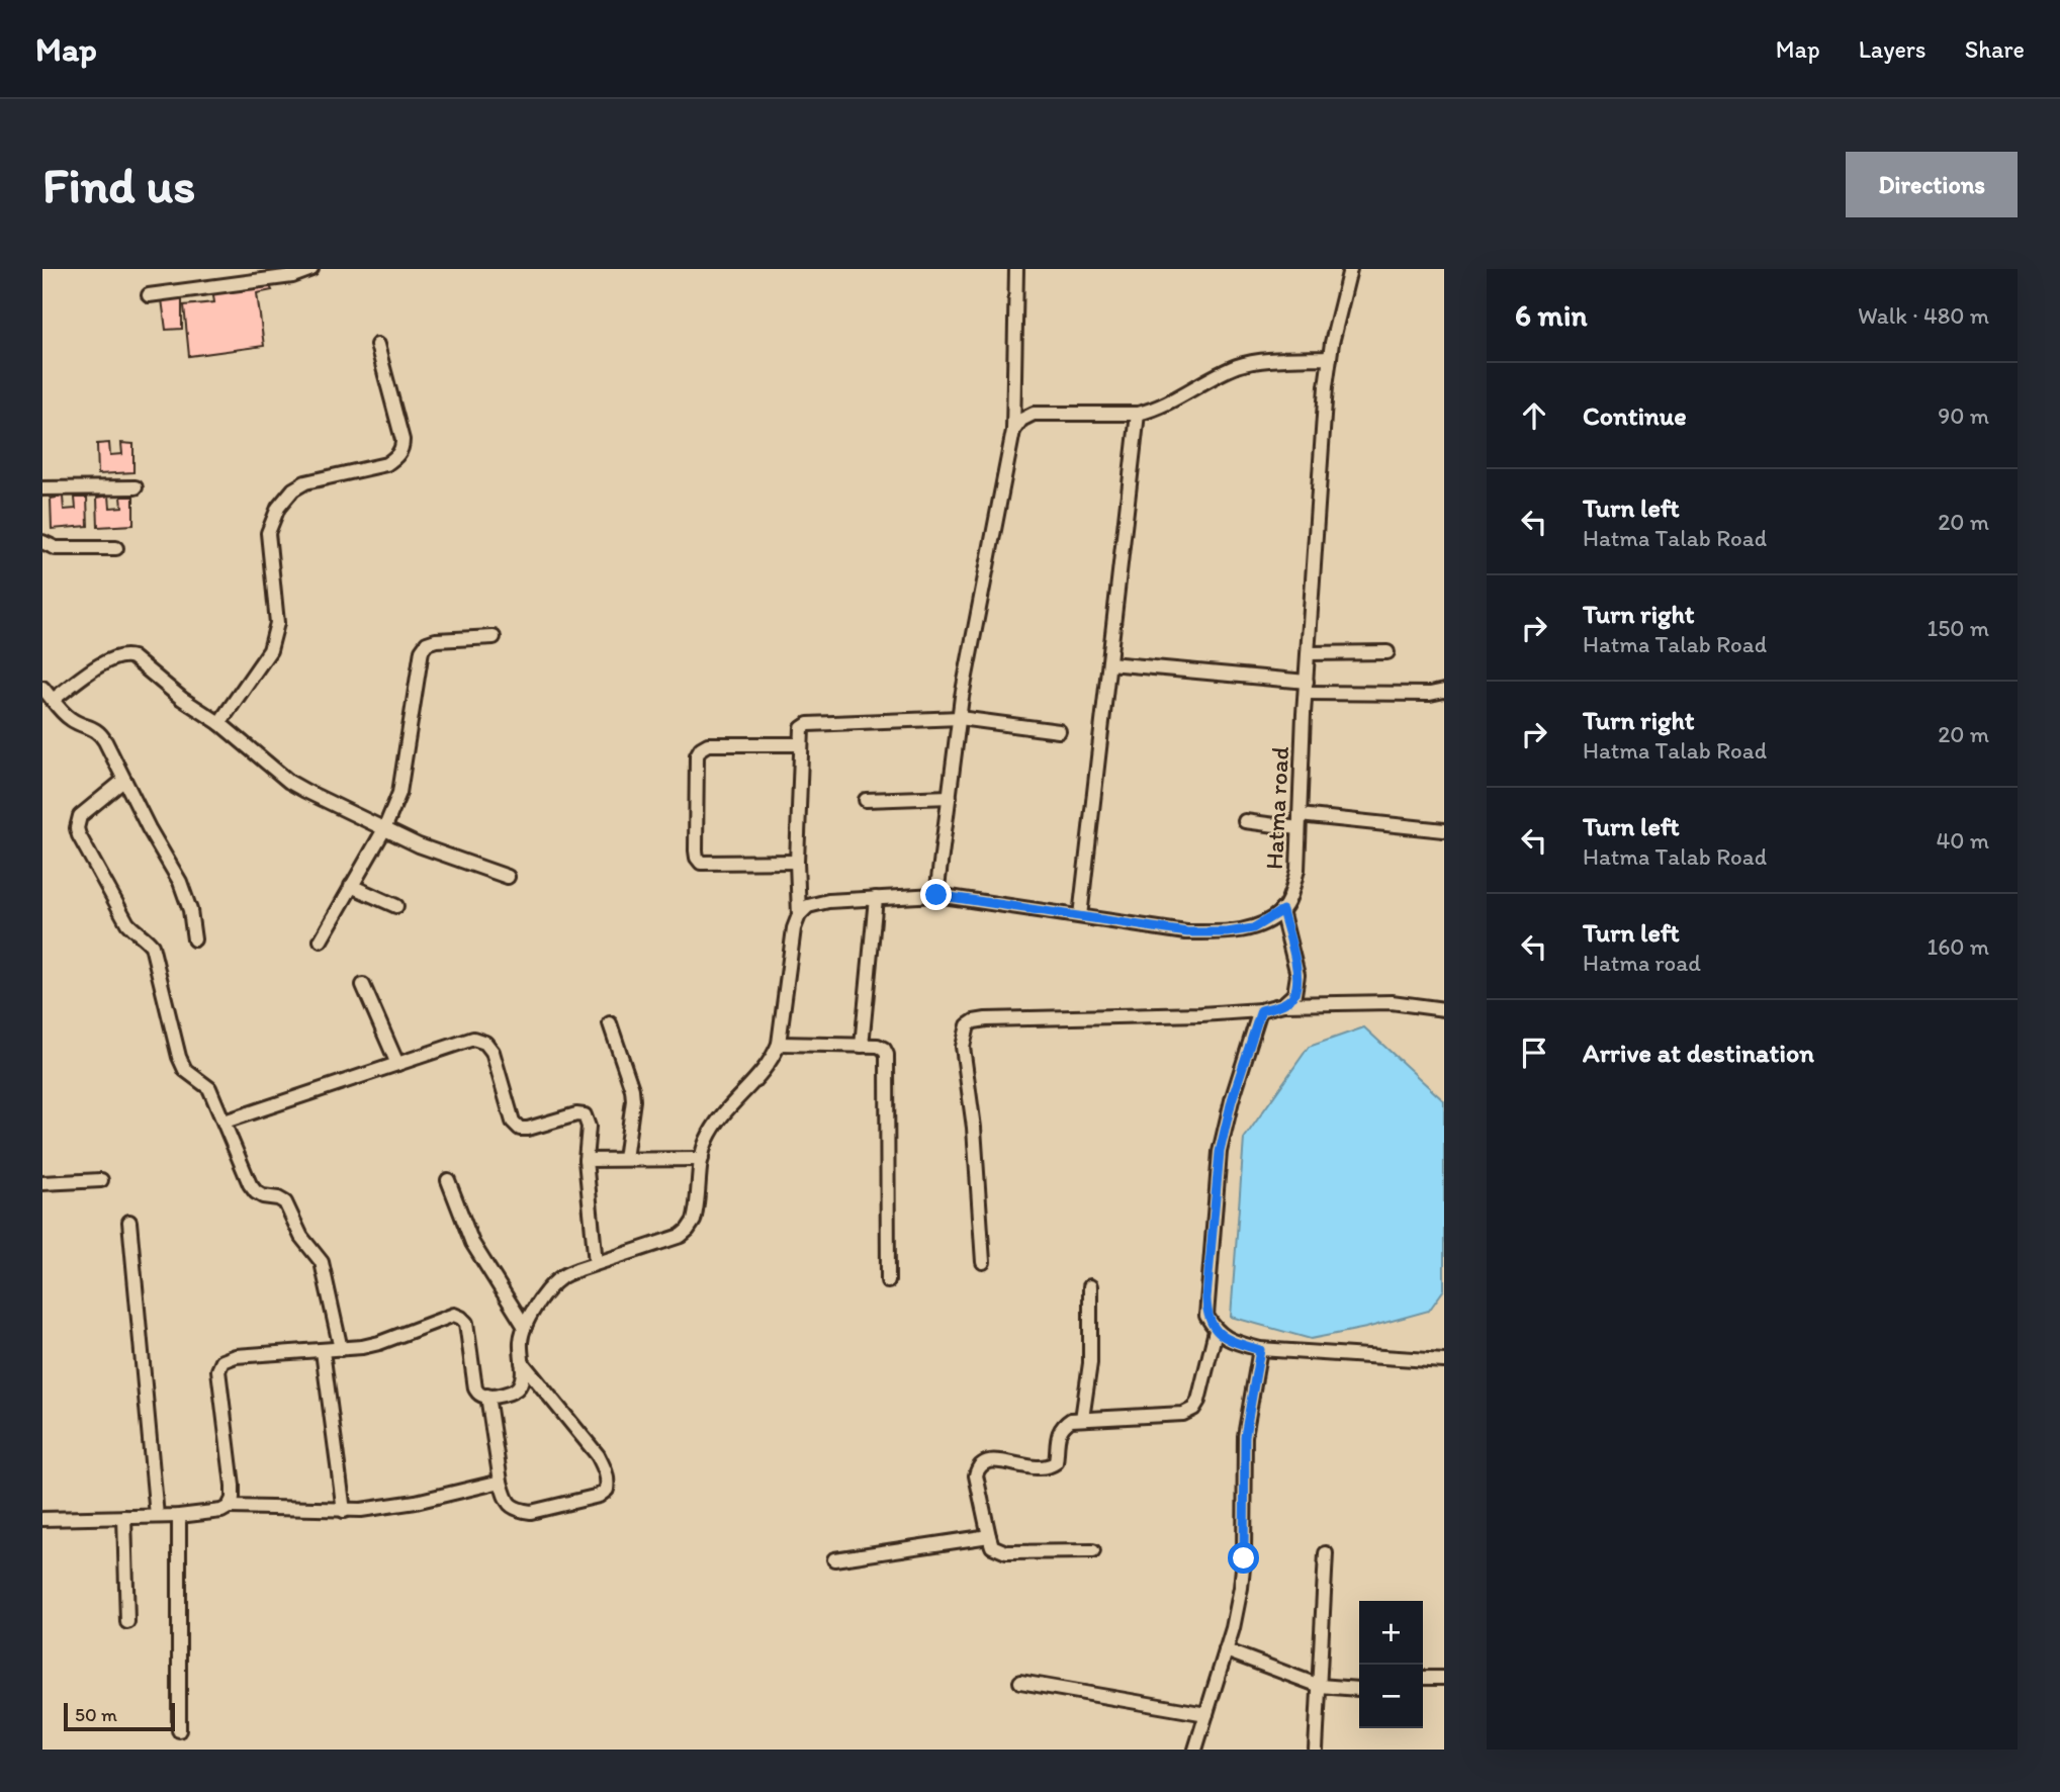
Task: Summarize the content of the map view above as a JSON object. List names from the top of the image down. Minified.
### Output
{"streets":{"street":["Hatma road"]},"scale_bar":"50 m","page":{"header":"Map","nav":["Map","Layers","Share"],"buttons":"Directions","title":"Find us","heading":["6 min","Walk · 480 m"],"list":[["Continue","90 m"],["Turn left","Hatma Talab Road","20 m"],["Turn right","Hatma Talab Road","150 m"],["Turn right","Hatma Talab Road","20 m"],["Turn left","Hatma Talab Road","40 m"],["Turn left","Hatma road","160 m"],"Arrive at destination"],"map_buttons":["+","−"],"scale":"50 m"}}
